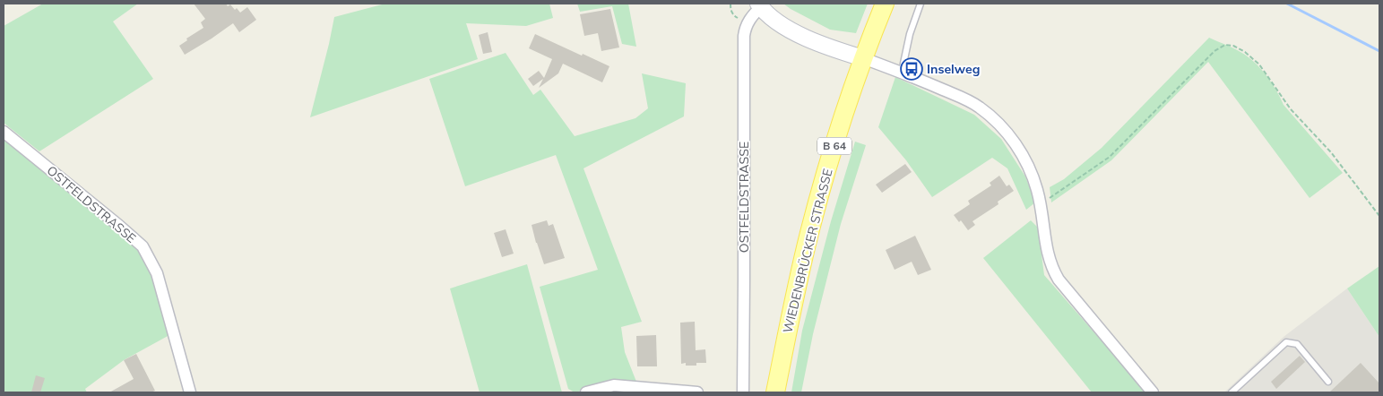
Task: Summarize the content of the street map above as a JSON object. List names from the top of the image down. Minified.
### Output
{"streets":{"main road":["B 64","WIEDENBRÜCKER STRASSE"],"street":["OSTFELDSTRASSE"]},"places":{"bus stop":["Inselweg"]}}
